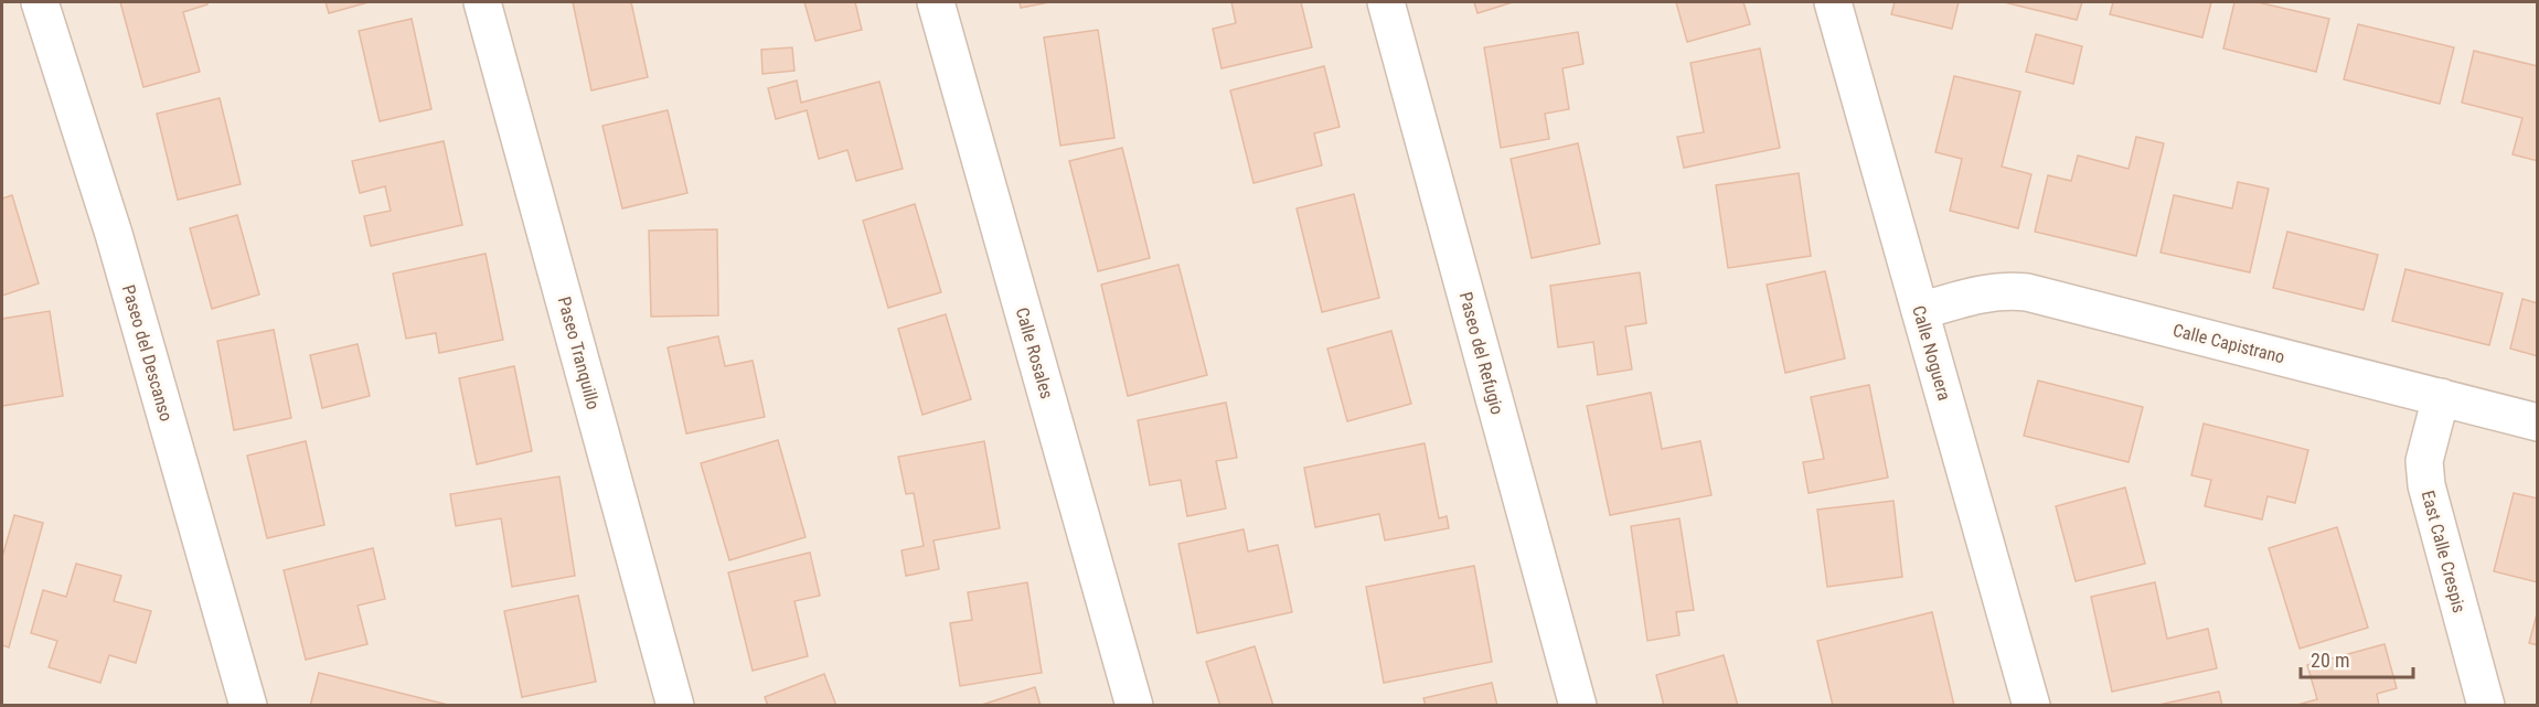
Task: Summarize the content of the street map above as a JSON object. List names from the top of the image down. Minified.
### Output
{"streets":{"street":["Calle Capistrano","Paseo del Descanso","Paseo Tranquillo","Calle Rosales","Paseo del Refugio","Calle Noguera","East Calle Crespis"]},"crossings":[["Calle Capistrano","Calle Noguera"],["Calle Capistrano","East Calle Crespis"]],"scale_bar":"20 m"}
